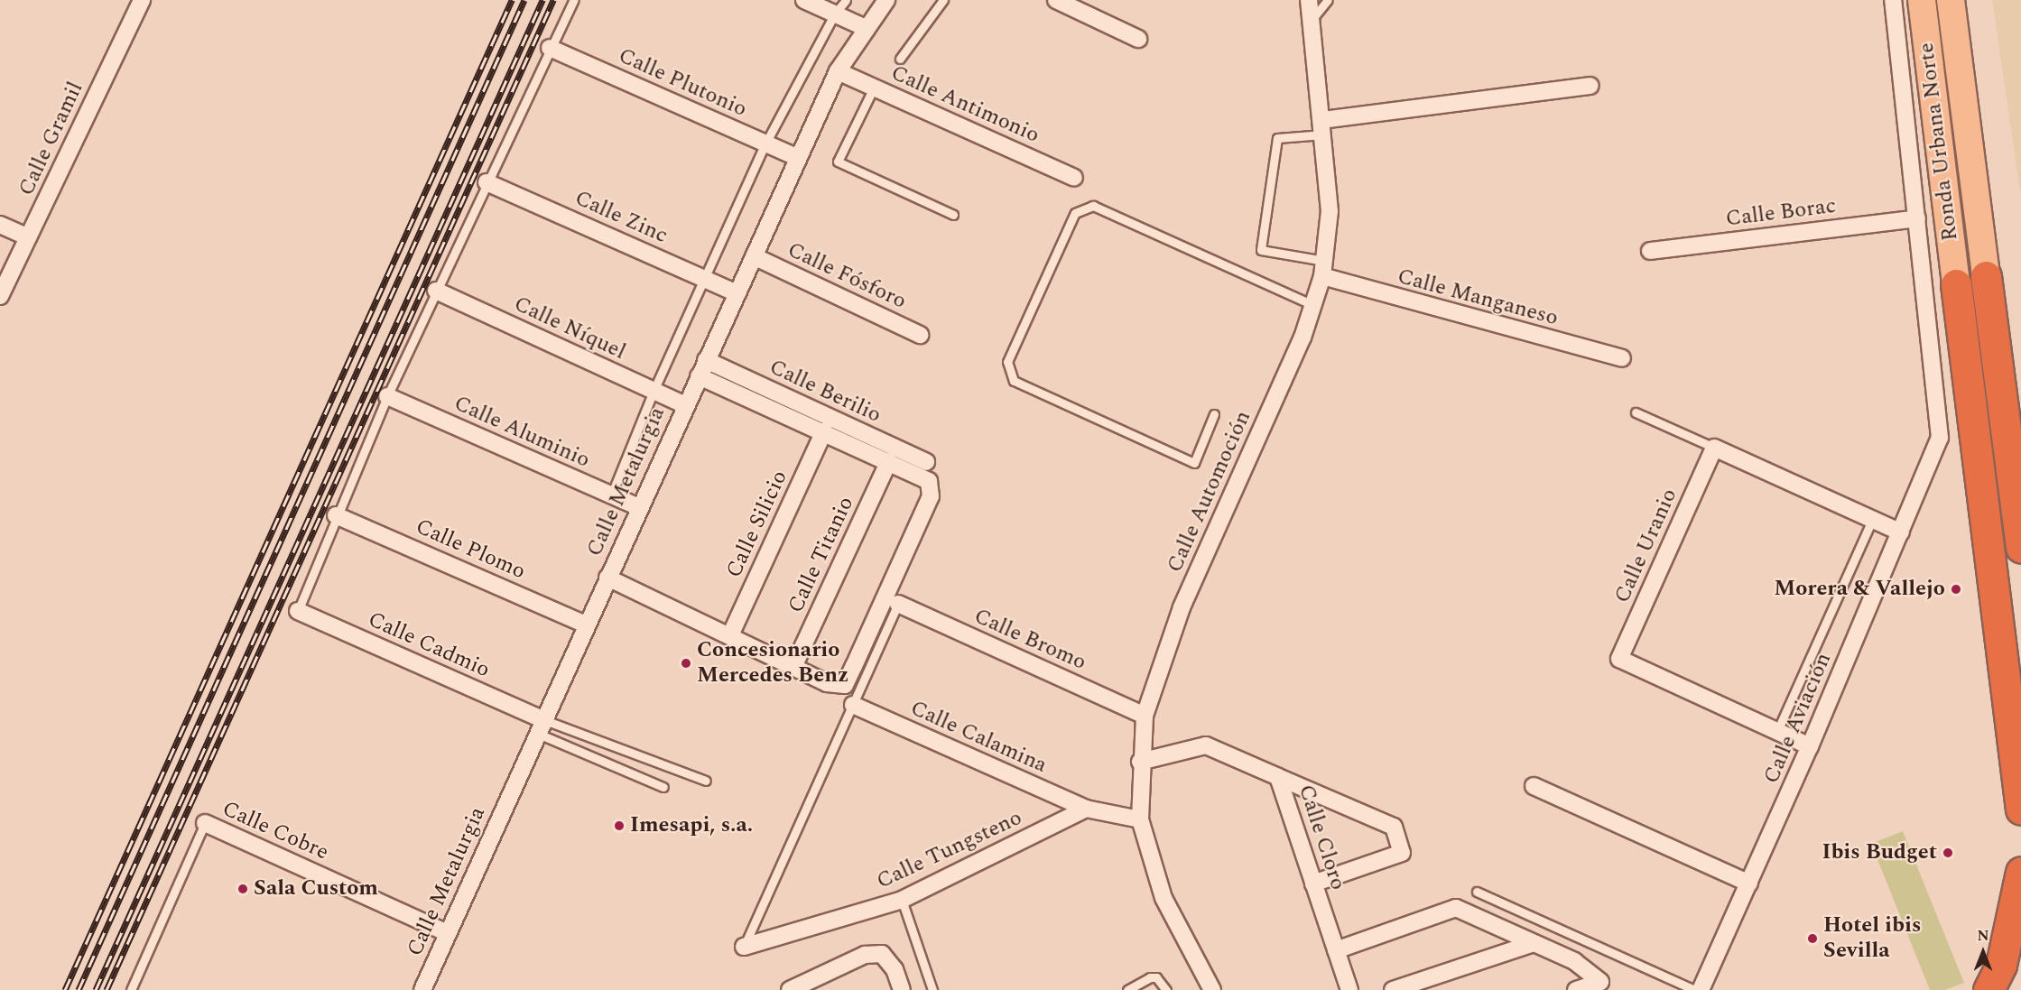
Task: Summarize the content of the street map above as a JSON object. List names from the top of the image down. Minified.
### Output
{"streets":{"main road":["Ronda Urbana Norte"],"street":["Calle Plutonio","Calle Antimonio","Calle Gramil","Calle Borac","Calle Zinc","Calle Fósforo","Calle Manganeso","Calle Níquel","Calle Berilio","Calle Aluminio","Calle Metalurgia","Calle Automoción","Calle Silicio","Calle Uranio","Calle Plomo","Calle Titanio","Calle Bromo","Calle Cadmio","Calle Aviación","Calle Calamina","Calle Cobre","Calle Cloro","Calle Tungsteno"]},"crossings":[["Calle Plutonio","Calle Metalurgia"],["Calle Antimonio","Calle Metalurgia"],["Calle Borac","Calle Aviación"],["Calle Zinc","Calle Metalurgia"],["Calle Fósforo","Calle Metalurgia"],["Calle Manganeso","Calle Automoción"],["Calle Níquel","Calle Metalurgia"],["Calle Berilio","Calle Metalurgia"],["Calle Aluminio","Calle Metalurgia"],["Calle Metalurgia","Calle Plomo"],["Calle Metalurgia","Calle Cadmio"],["Calle Metalurgia","Calle Cobre"],["Calle Automoción","Calle Bromo"],["Calle Automoción","Calle Cloro"],["Calle Uranio","Calle Aviación"],["Calle Calamina","Calle Tungsteno"]],"places":["Morera & Vallejo","Concesionario Mercedes Benz","Imesapi, s.a.","Ibis Budget","Sala Custom","Hotel ibis Sevilla"],"north":"top"}
